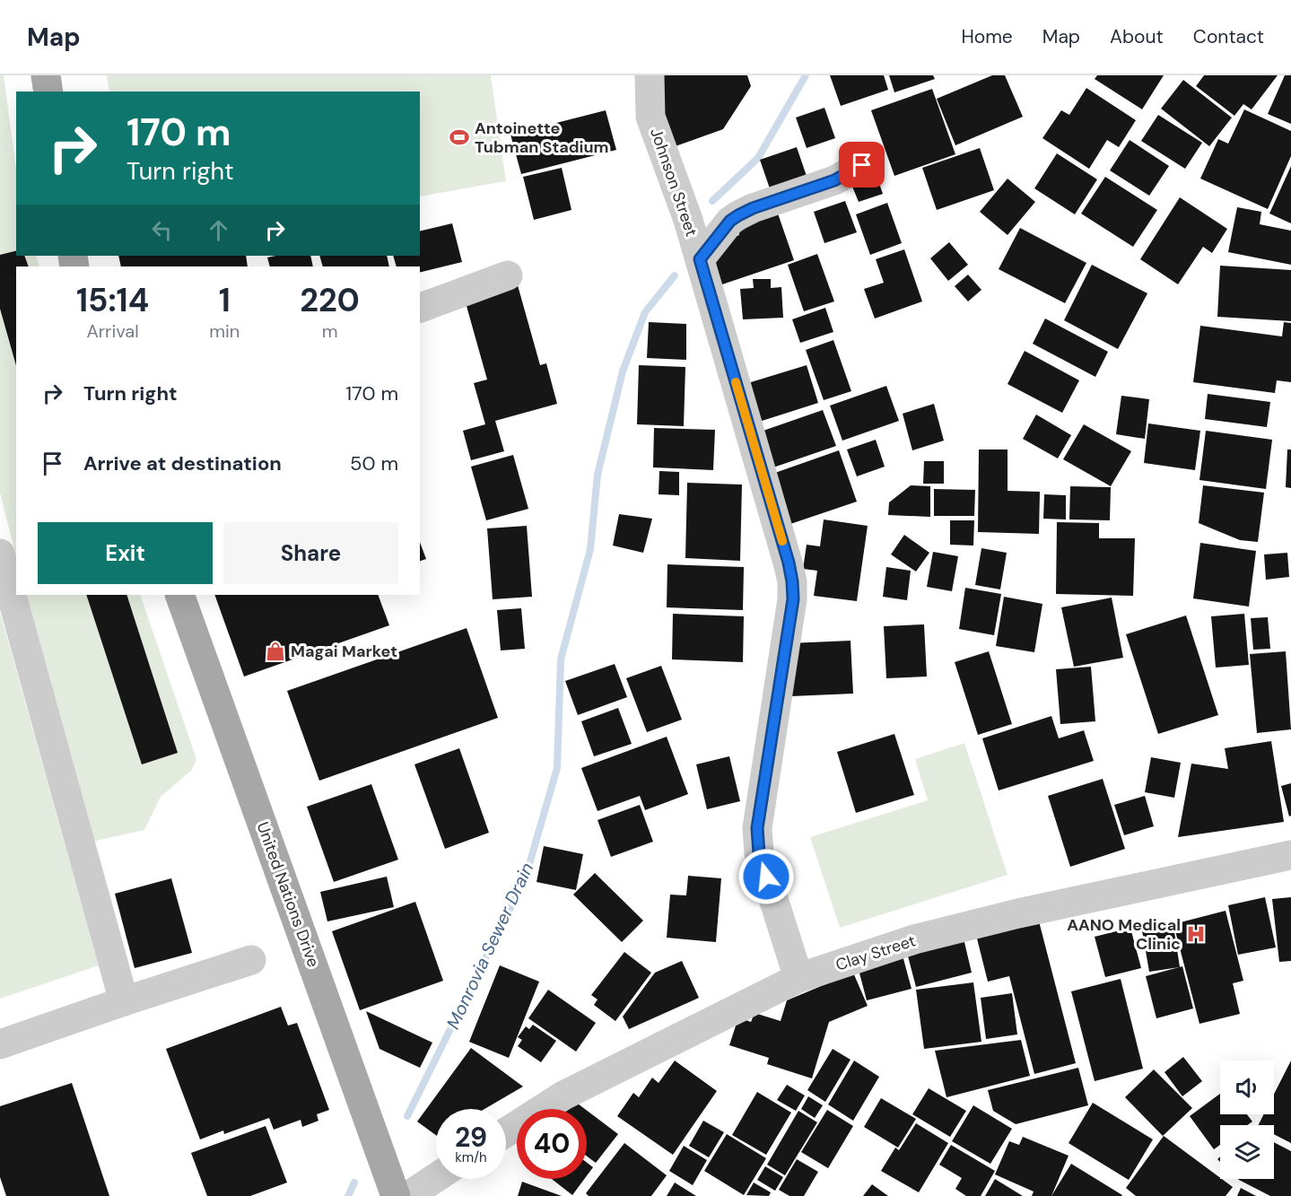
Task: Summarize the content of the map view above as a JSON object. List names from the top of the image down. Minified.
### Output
{"streets":{"main road":["United Nations Drive"],"street":["Johnson Street","Clay Street"]},"crossings":[["Johnson Street","Clay Street"]],"water":["Monrovia Sewer Drain"],"places":{"sports":["Antoinette Tubman Stadium"],"shop":["Magai Market"],"hospital":["AANO Medical Clinic"]},"page":{"header":"Map","nav":["Home","Map","About","Contact"],"turn":["170 m","Turn right"],"eta":["15:14","Arrival","1","min","220","m"],"list":[{"name":"Turn right","value":"170 m"},{"name":"Arrive at destination","value":"50 m"}],"buttons":["Exit","Share"],"speed":"29 km/h","limit":"40"}}
